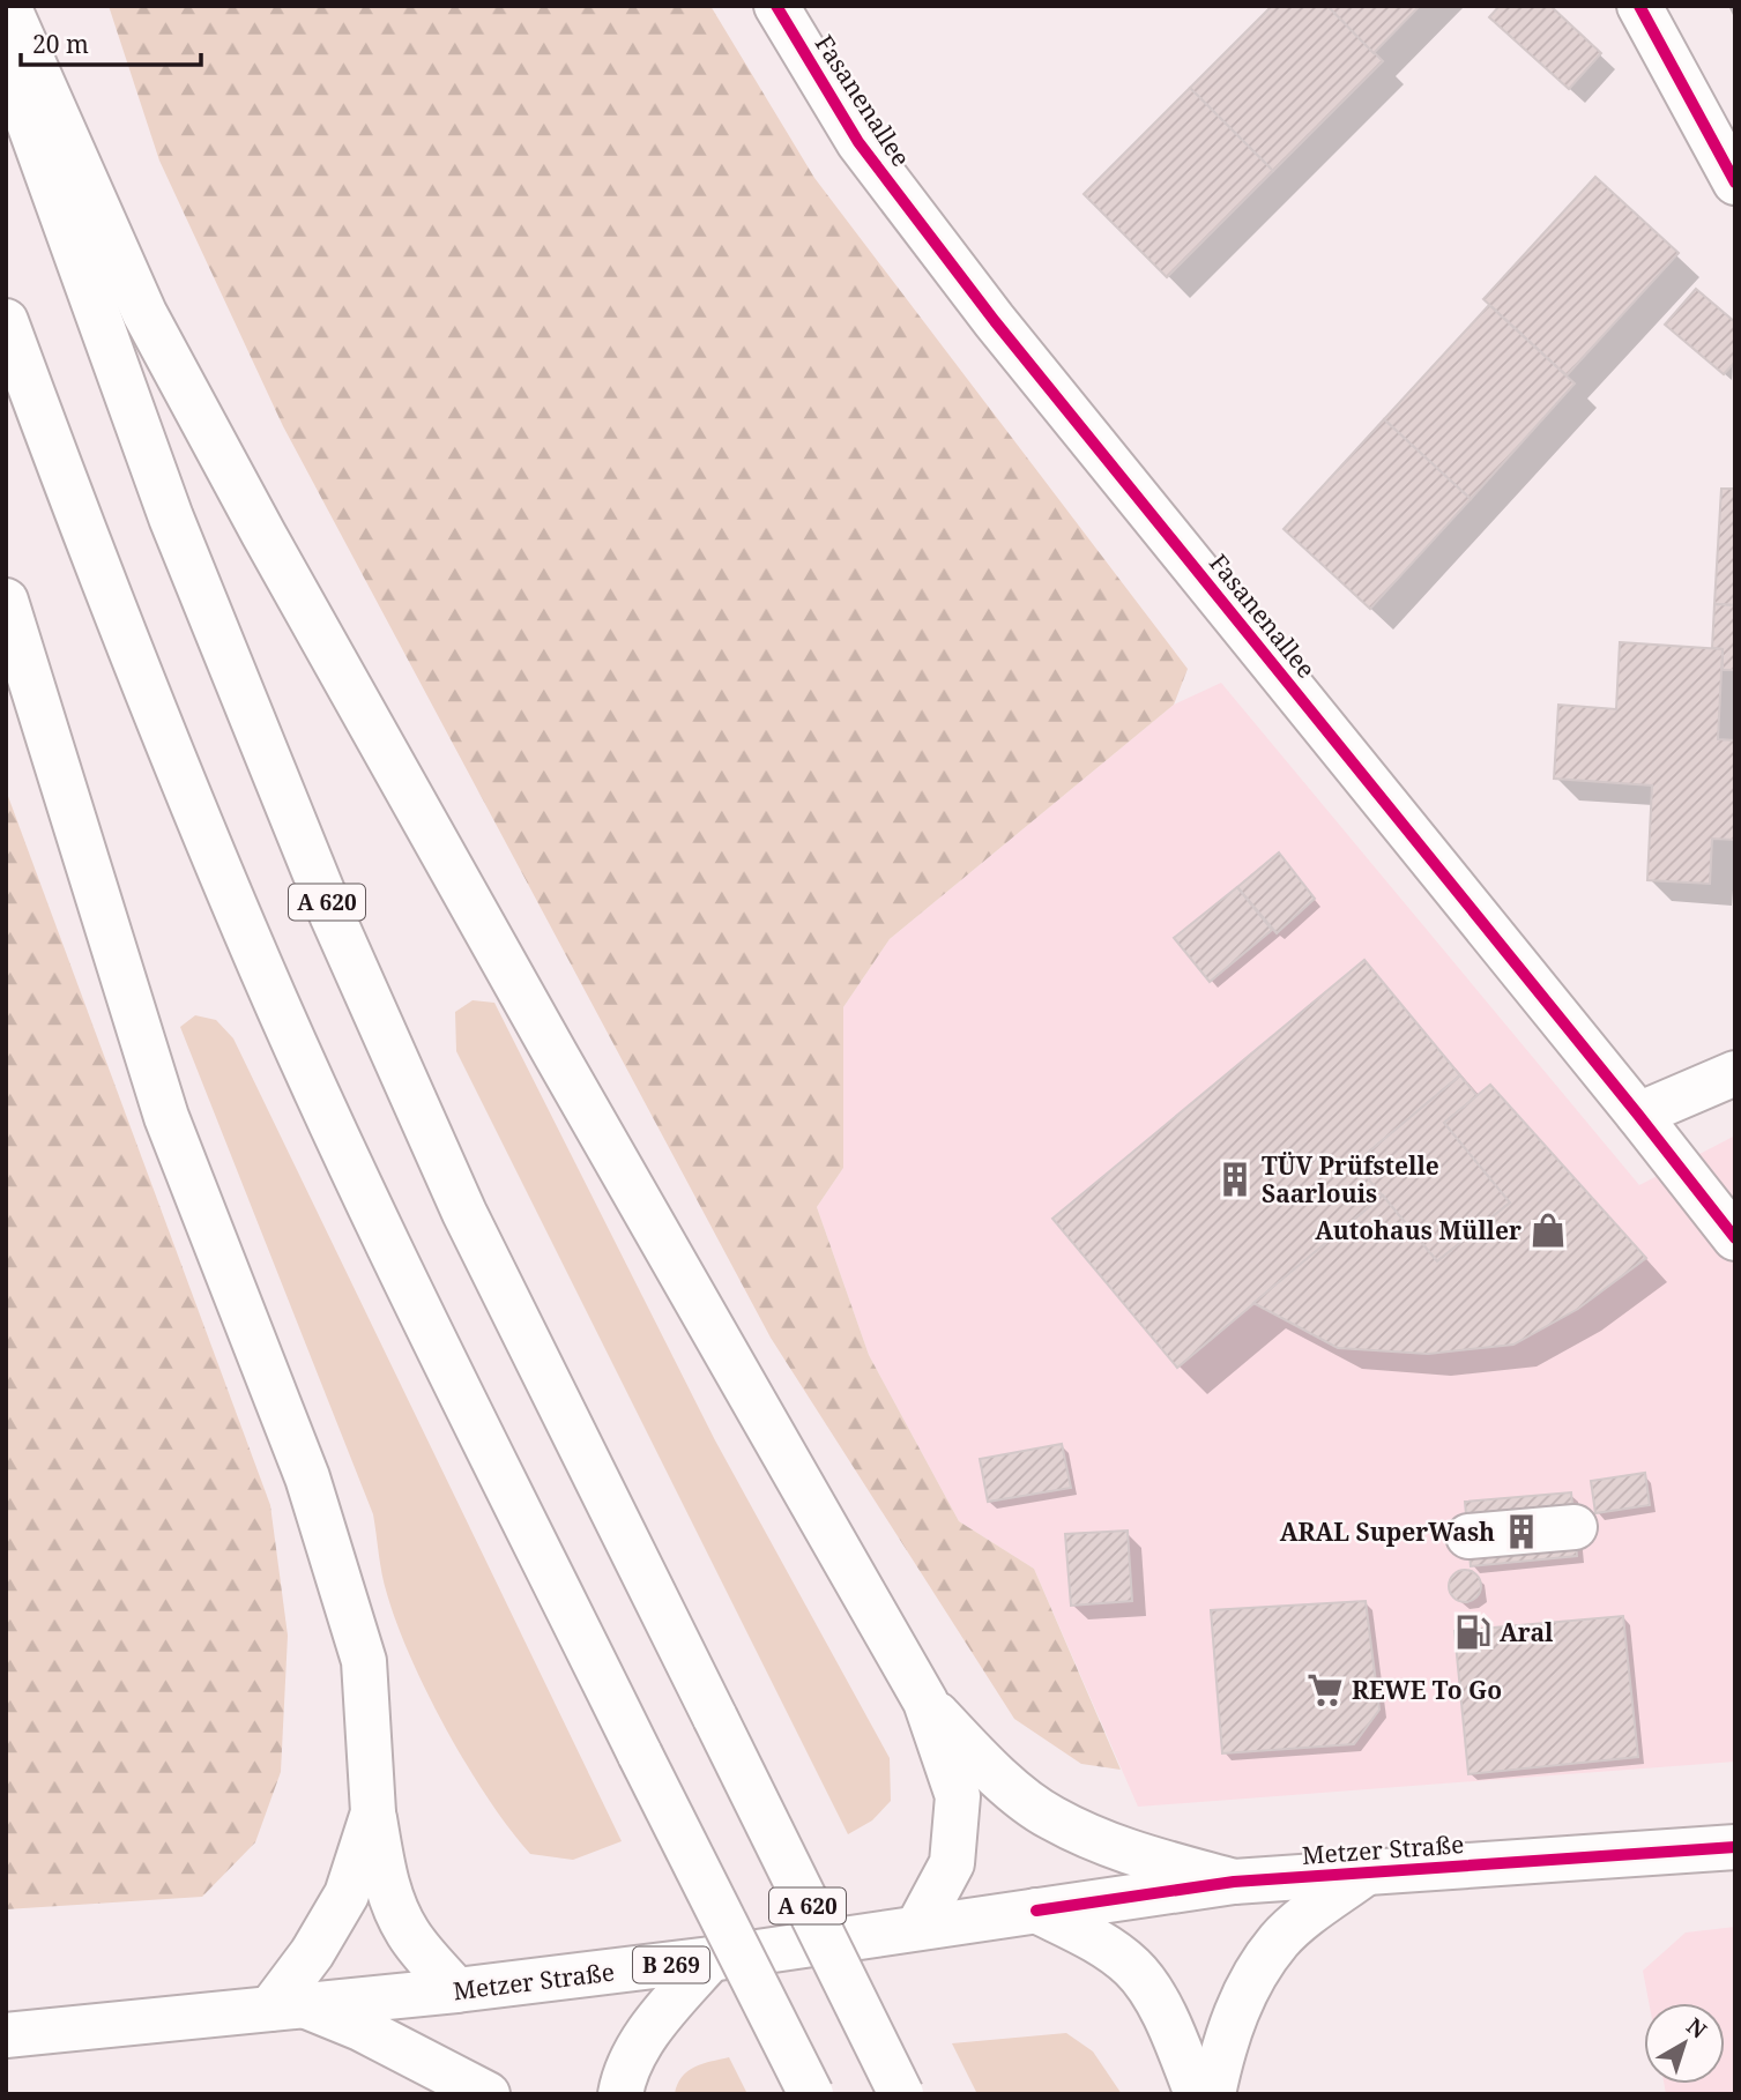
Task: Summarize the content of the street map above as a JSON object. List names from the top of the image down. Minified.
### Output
{"streets":{"main road":["Fasanenallee","A 620","Metzer Straße","B 269"]},"places":{"building":["TÜV Prüfstelle Saarlouis","ARAL SuperWash"],"shop":["Autohaus Müller"],"fuel station":["Aral"],"supermarket":["REWE To Go"]},"scale_bar":"20 m","north":"top right"}
